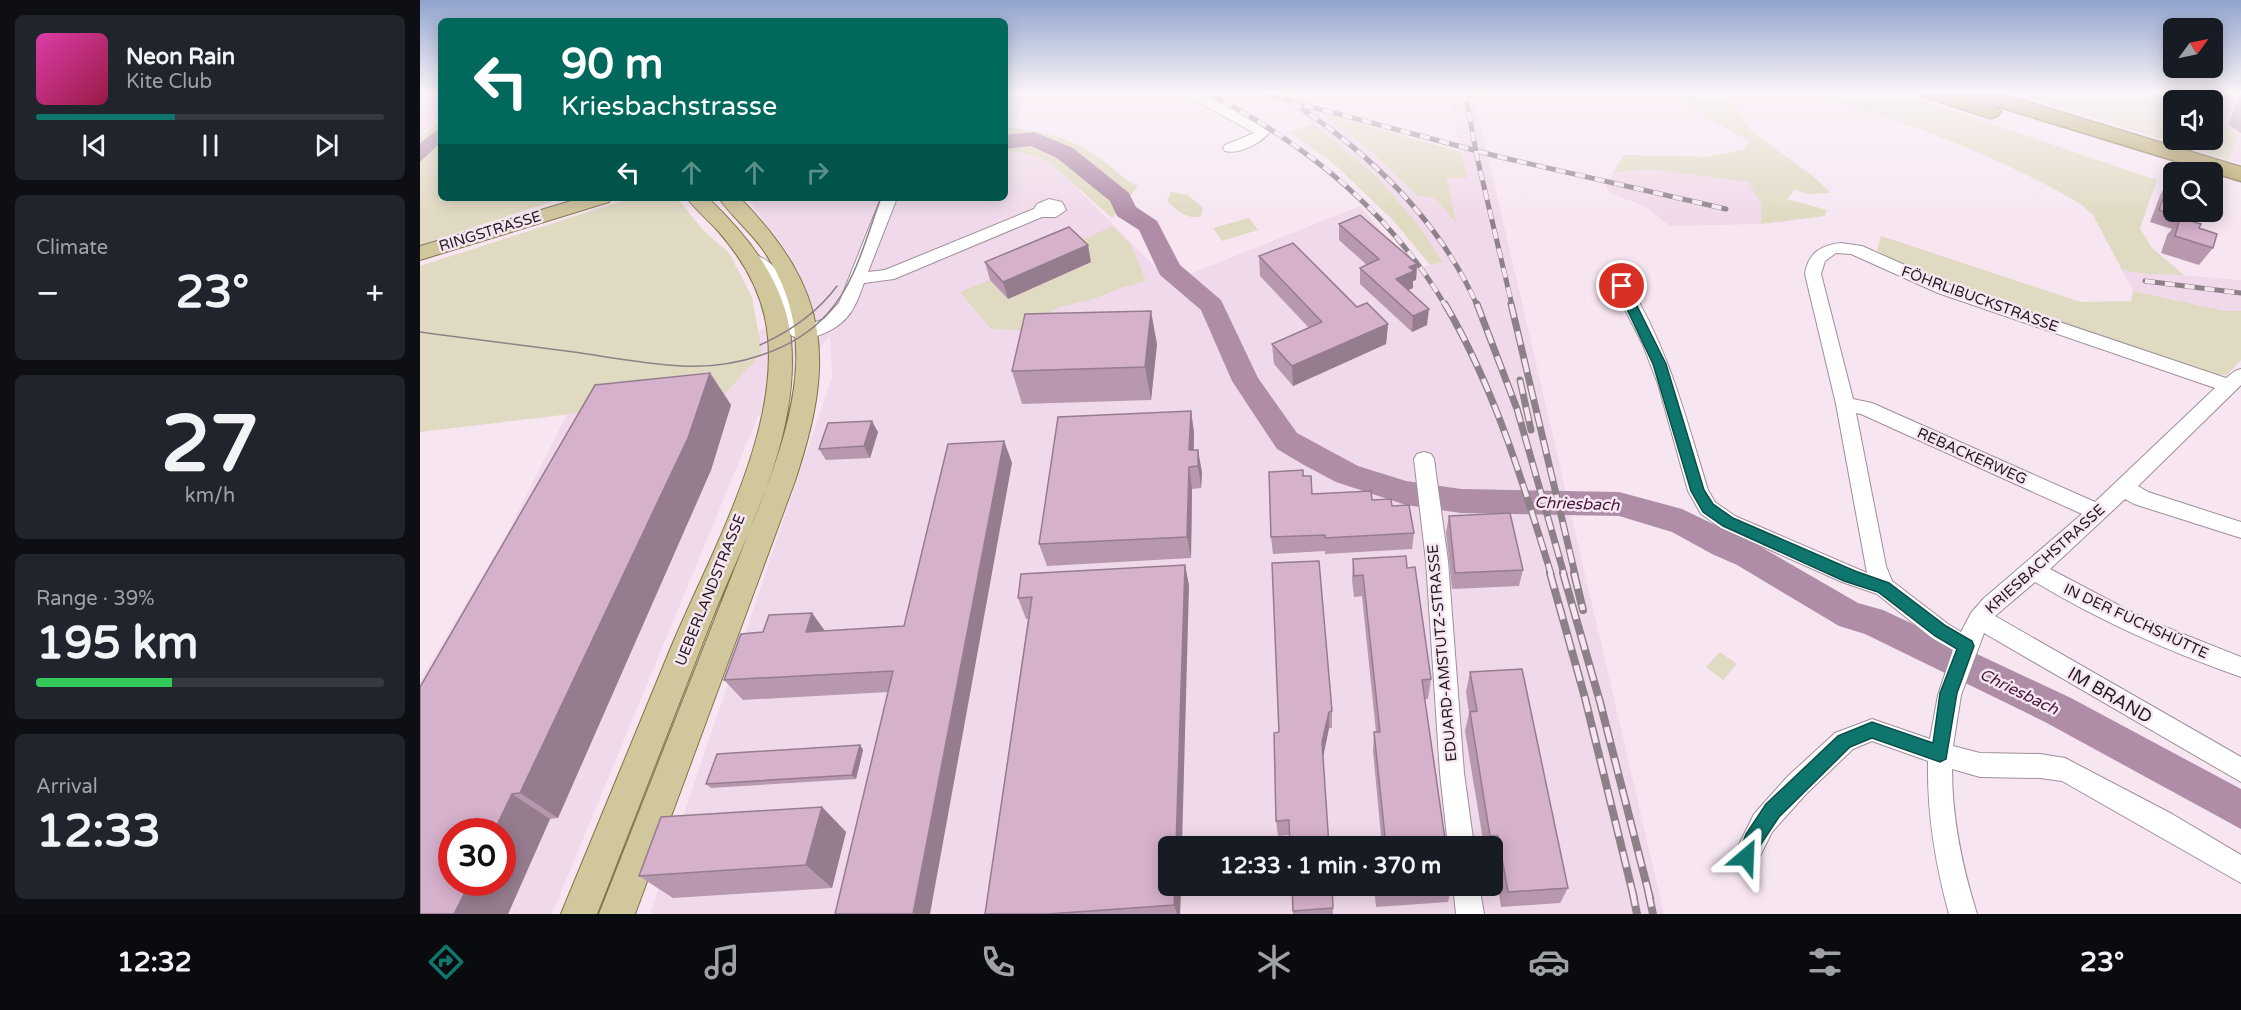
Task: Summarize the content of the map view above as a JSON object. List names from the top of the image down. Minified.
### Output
{"streets":{"main road":["RINGSTRASSE","UEBERLANDSTRASSE"],"street":["FÖHRLIBUCKSTRASSE","REBACKERWEG","KRIESBACHSTRASSE","IN DER FUCHSHÜTTE","EDUARD-AMSTUTZ-STRASSE","IM BRAND"]},"crossings":[["FÖHRLIBUCKSTRASSE","REBACKERWEG"],["FÖHRLIBUCKSTRASSE","KRIESBACHSTRASSE"],["REBACKERWEG","KRIESBACHSTRASSE"],["KRIESBACHSTRASSE","IN DER FUCHSHÜTTE"],["KRIESBACHSTRASSE","IM BRAND"]],"water":["Chriesbach"],"north":"top right","page":{"turn":["90 m","Kriesbachstrasse"],"song":["Neon Rain","Kite Club"],"tile":["Climate",["27","km/h"],["Range · 39%","195 km"],["Arrival","12:33"]],"heat":["−","23°","+"],"limit":"30","trip":"12:33 · 1 min · 370 m","tabs":["12:32","23°"]}}
